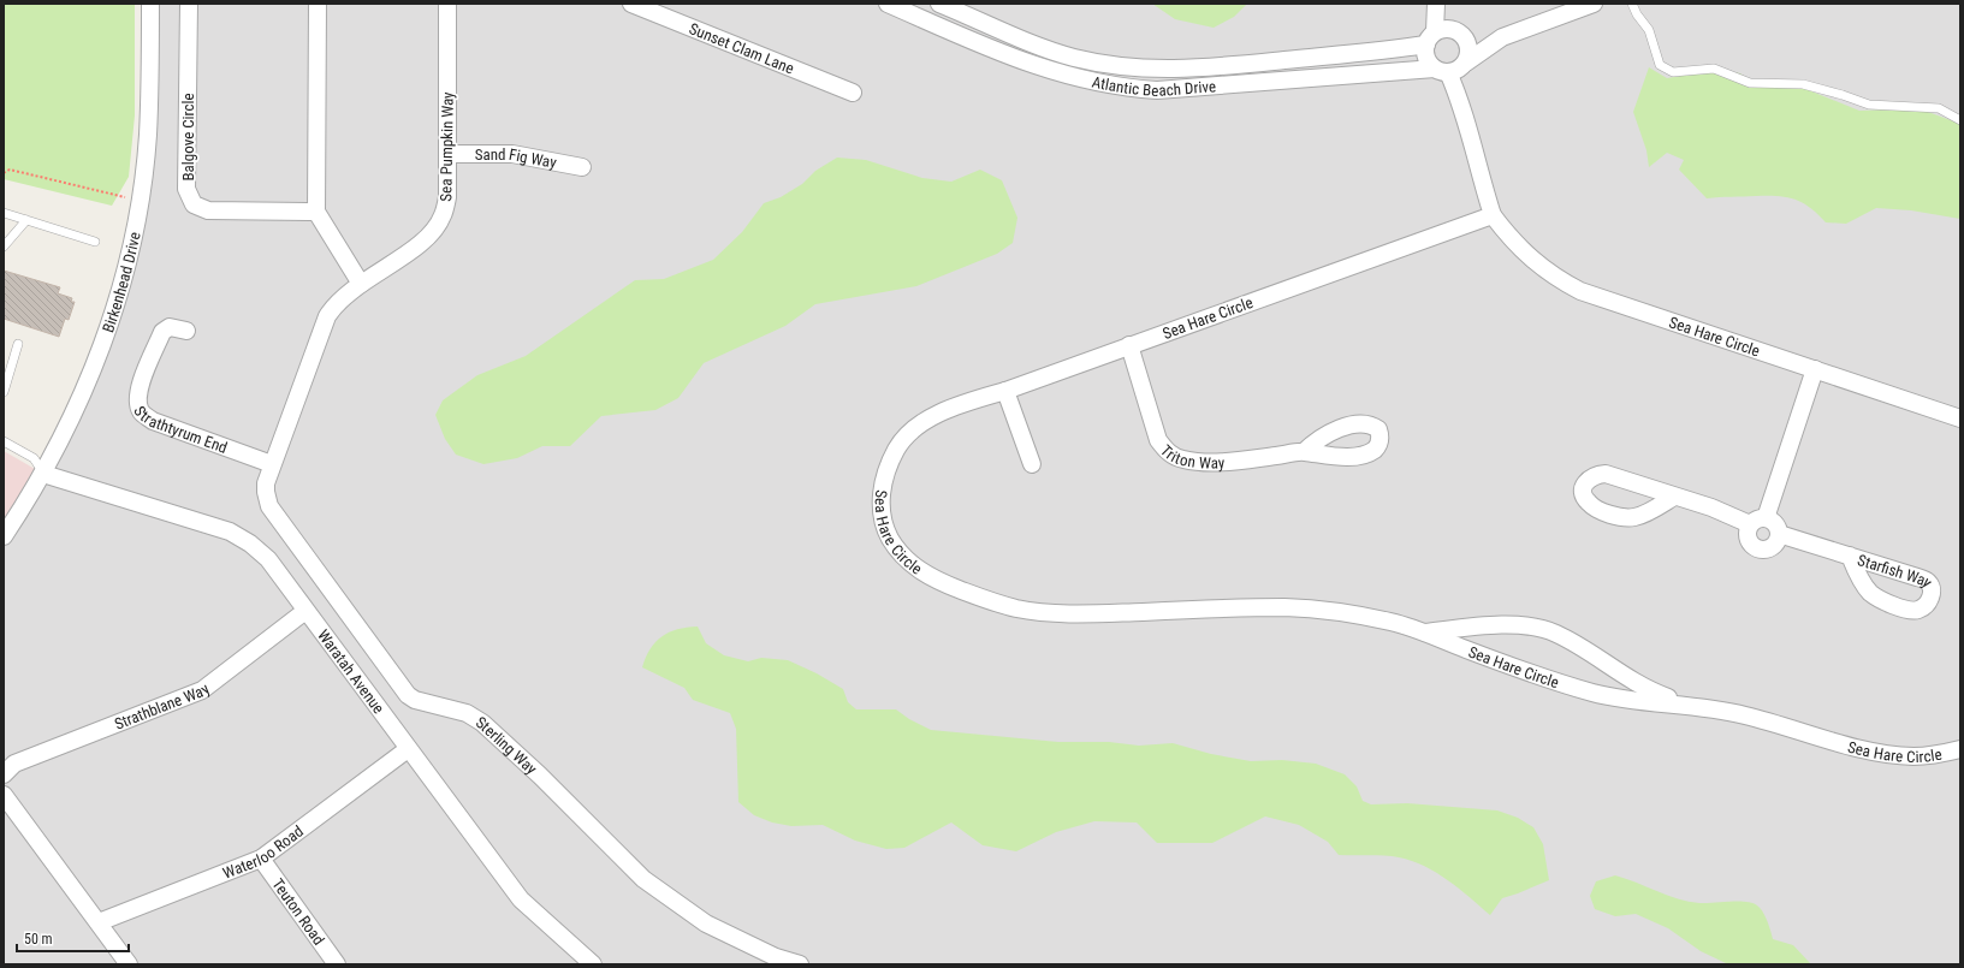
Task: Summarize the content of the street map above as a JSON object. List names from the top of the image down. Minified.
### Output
{"streets":{"street":["Sunset Clam Lane","Atlantic Beach Drive","Balgove Circle","Sea Pumpkin Way","Sand Fig Way","Birkenhead Drive","Sea Hare Circle","Strathtyrum End","Triton Way","Starfish Way","Waratah Avenue","Strathblane Way","Sterling Way","Waterloo Road","Teuton Road"]},"crossings":[["Atlantic Beach Drive","Sea Hare Circle"],["Sea Pumpkin Way","Sand Fig Way"],["Sea Pumpkin Way","Strathtyrum End"],["Sea Pumpkin Way","Sterling Way"],["Birkenhead Drive","Waratah Avenue"],["Sea Hare Circle","Triton Way"],["Waratah Avenue","Strathblane Way"],["Waratah Avenue","Waterloo Road"],["Waterloo Road","Teuton Road"]],"scale_bar":"50 m"}
